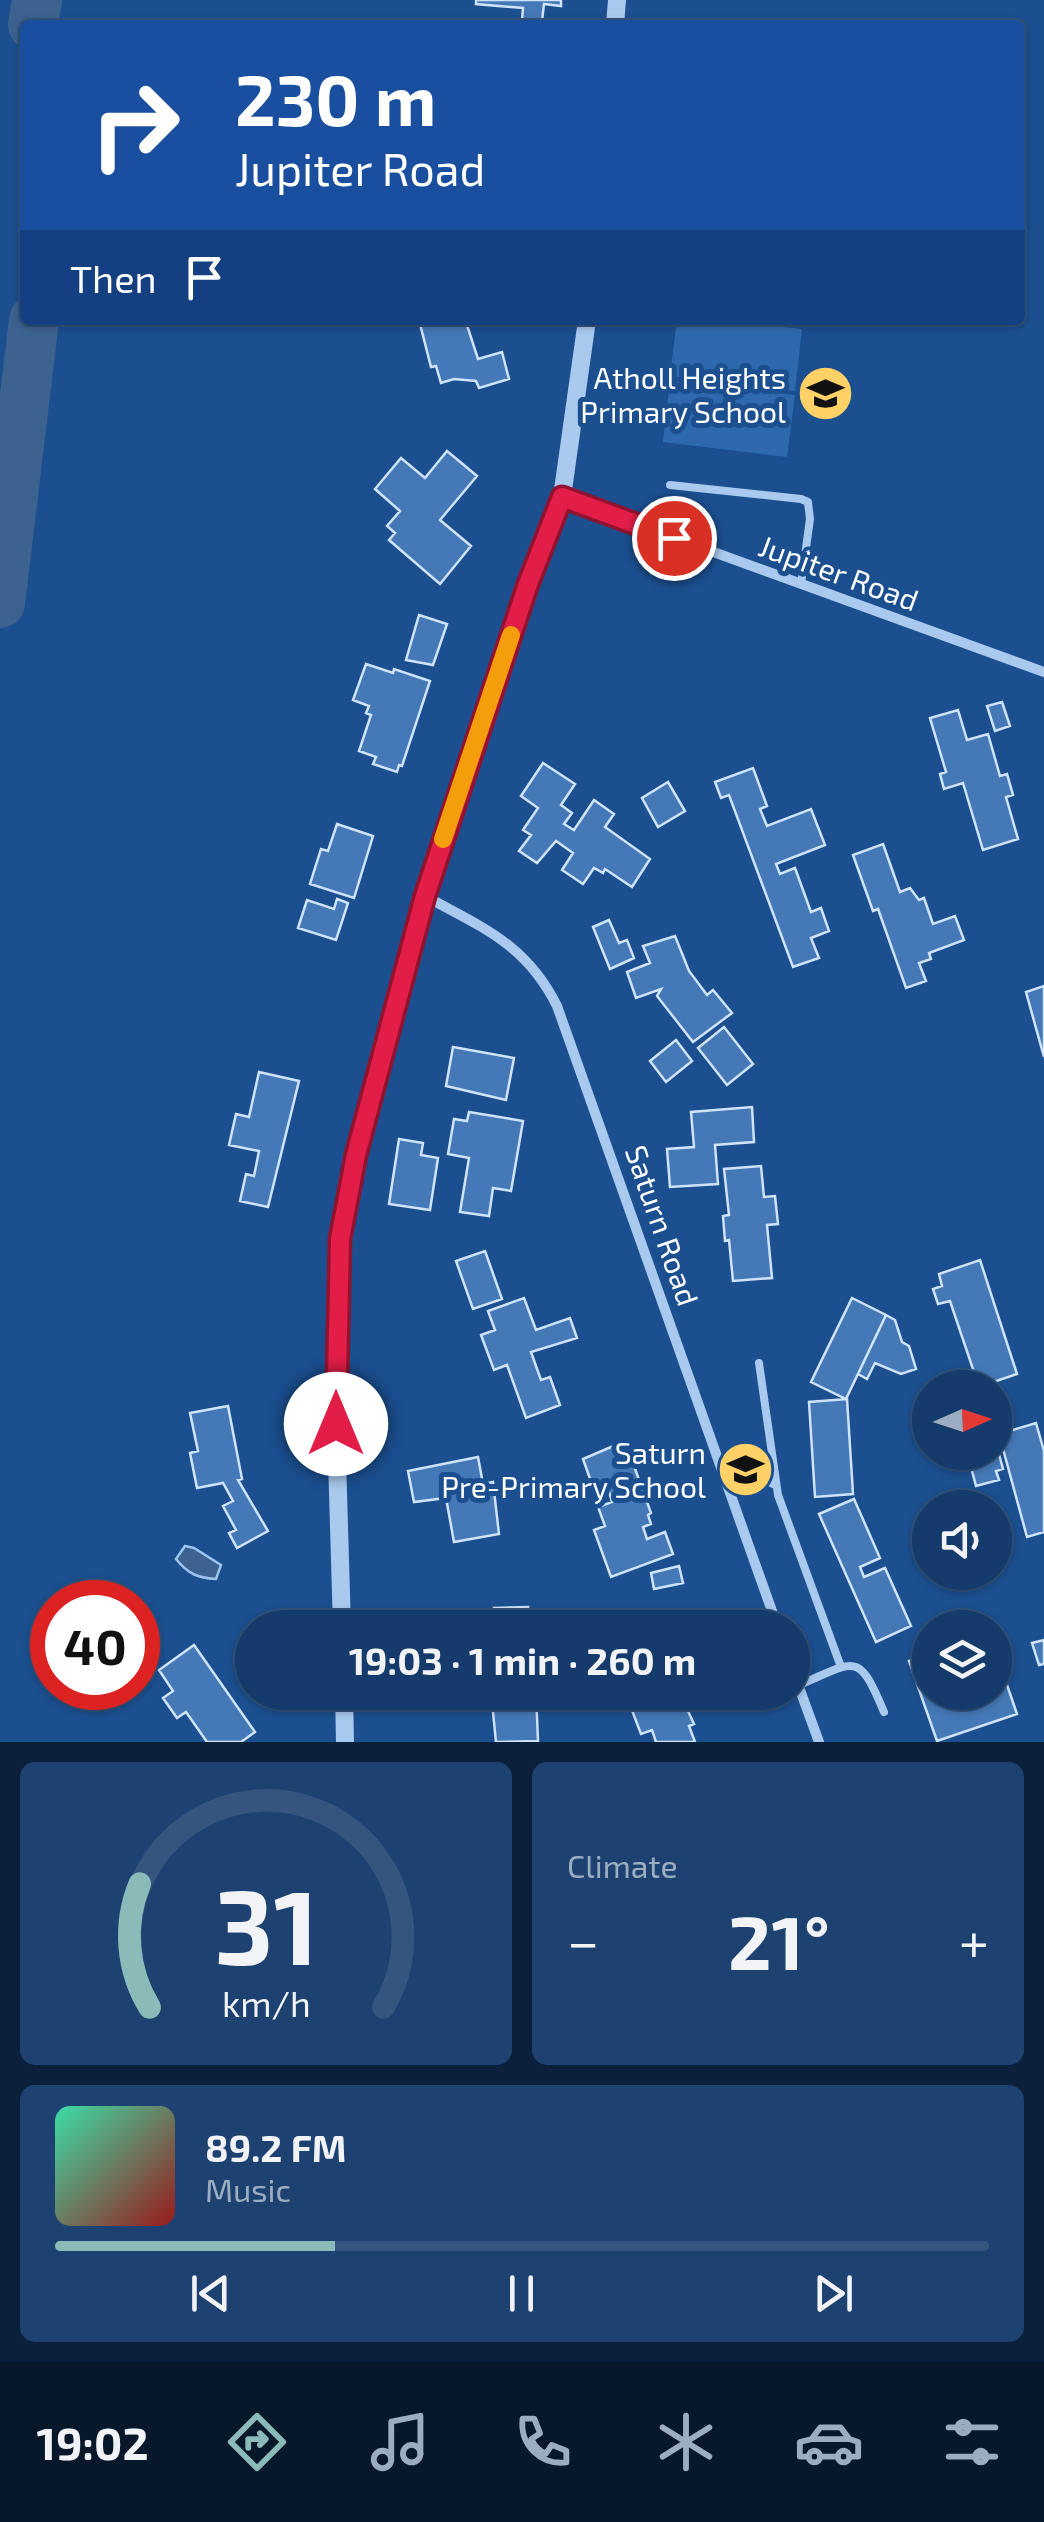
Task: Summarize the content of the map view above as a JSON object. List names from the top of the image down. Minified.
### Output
{"streets":{"street":["Jupiter Road","Saturn Road"]},"places":{"school or university":["Atholl Heights Primary School","Saturn Pre-Primary School"]},"north":"right","page":{"turn":["230 m","Jupiter Road"],"then":"Then","limit":"40","trip":"19:03 · 1 min · 260 m","tile":"Climate","heat":["−","21°","+"],"song":["89.2 FM","Music"],"tabs":"19:02","gauge":["31","km/h"]}}
